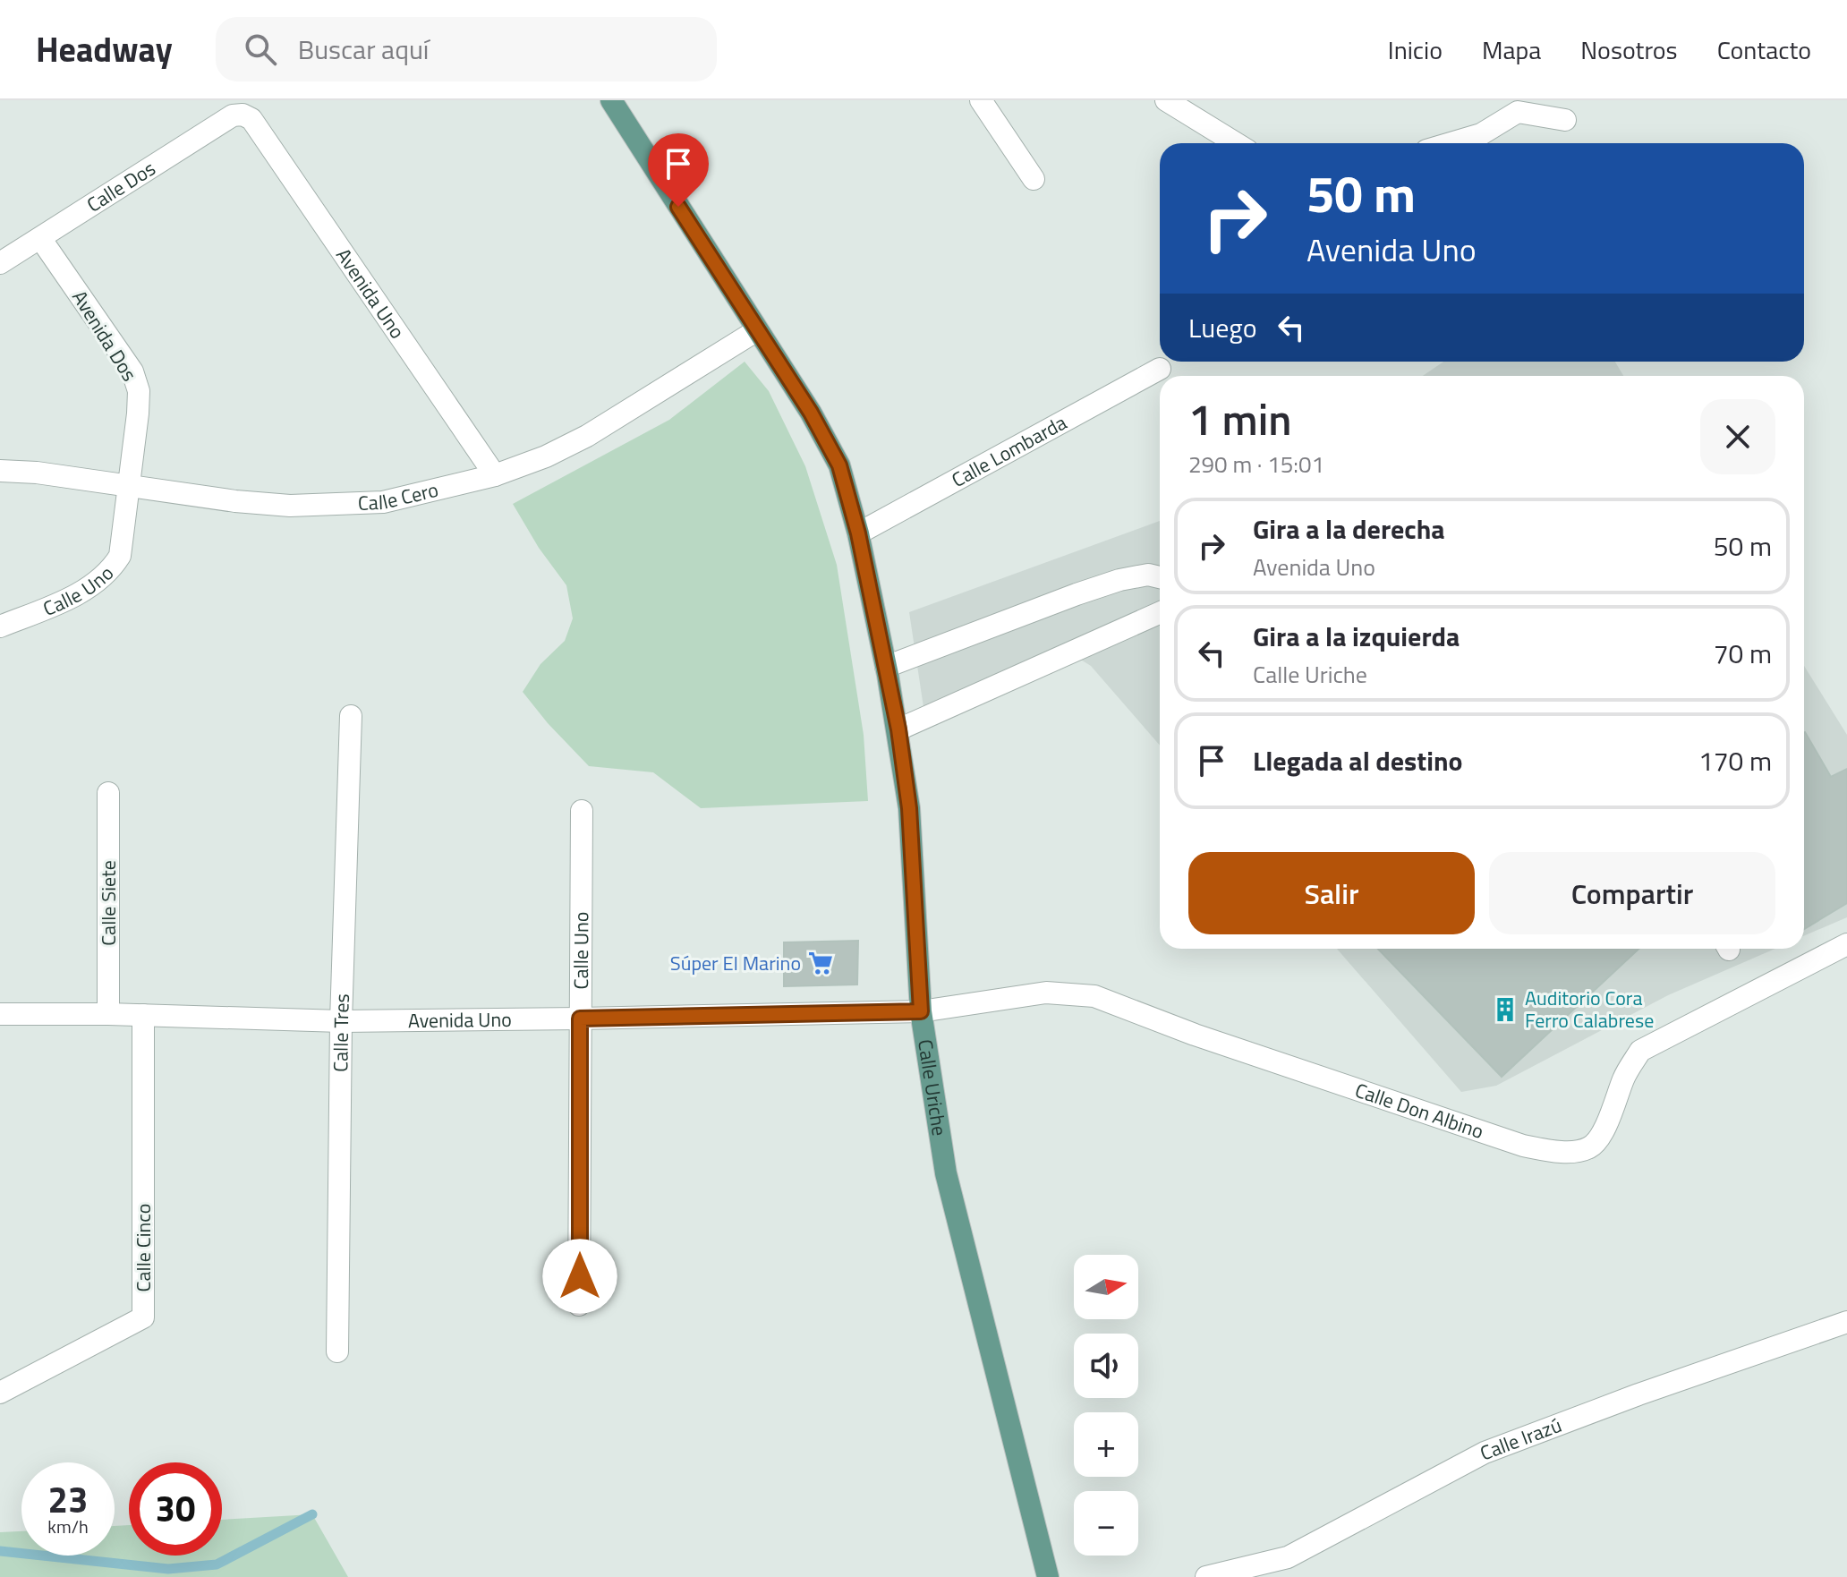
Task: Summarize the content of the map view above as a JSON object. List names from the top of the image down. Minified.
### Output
{"streets":{"main road":["Calle Uriche"],"street":["Calle Dos","Avenida Uno","Avenida Dos","Calle Lombarda","Calle Cero","Calle Uno","Calle Siete","Calle Tres","Calle Don Albino","Calle Cinco","Calle Irazú"]},"crossings":[["Calle Dos","Avenida Uno"],["Calle Dos","Avenida Dos"],["Avenida Uno","Calle Cero"],["Avenida Uno","Calle Uno"],["Avenida Uno","Calle Siete"],["Avenida Uno","Calle Tres"],["Avenida Uno","Calle Uriche"],["Avenida Uno","Calle Don Albino"],["Avenida Uno","Calle Cinco"],["Avenida Dos","Calle Cero"],["Avenida Dos","Calle Uno"],["Calle Lombarda","Calle Uriche"],["Calle Cero","Calle Uno"],["Calle Cero","Calle Uriche"],["Calle Uriche","Calle Don Albino"]],"places":{"supermarket":["Súper El Marino"],"building":["Auditorio Cora Ferro Calabrese"]},"north":"right","page":{"header":"Headway","search":"Buscar aquí","nav":["Inicio","Mapa","Nosotros","Contacto"],"turn":["50 m","Avenida Uno"],"then":"Luego","heading":["1 min","290 m · 15:01"],"list":[{"name":"Gira a la derecha","note":"Avenida Uno","value":"50 m"},{"name":"Gira a la izquierda","note":"Calle Uriche","value":"70 m"},{"name":"Llegada al destino","value":"170 m"}],"buttons":["Salir","Compartir"],"map_buttons":["+","−"],"speed":"23 km/h","limit":"30"}}
